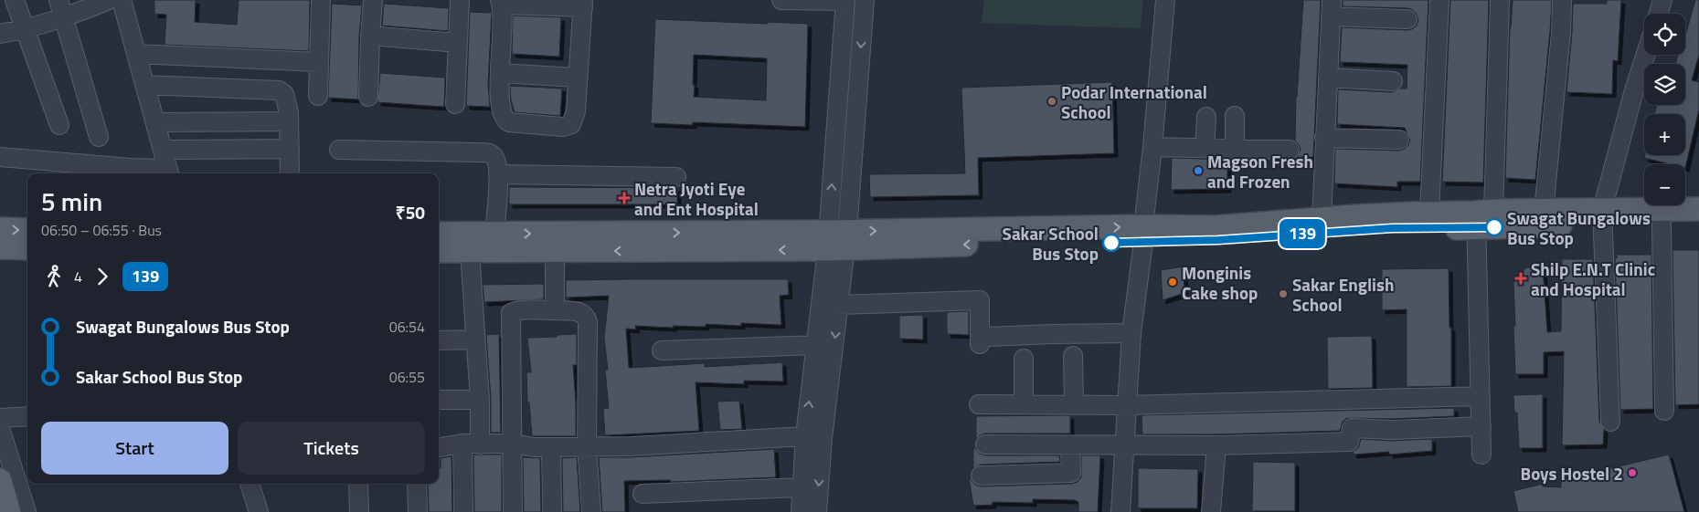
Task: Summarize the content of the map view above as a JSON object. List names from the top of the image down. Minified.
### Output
{"places":{"other":["Podar International School","Magson Fresh and Frozen","Swagat Bungalows Bus Stop","Sakar School Bus Stop","Monginis Cake shop","Sakar English School","Boys Hostel 2"],"health":["Netra Jyoti Eye and Ent Hospital","Shilp E.N.T Clinic and Hospital"]},"lines":["bus line 139"],"page":{"on_map":"139","map_buttons":["+","−"],"heading":["5 min","06:50 – 06:55 · Bus","₹50"],"legs":["4","139"],"list":[{"name":"Swagat Bungalows Bus Stop","value":"06:54"},{"name":"Sakar School Bus Stop","value":"06:55"}],"buttons":["Start","Tickets"]}}
